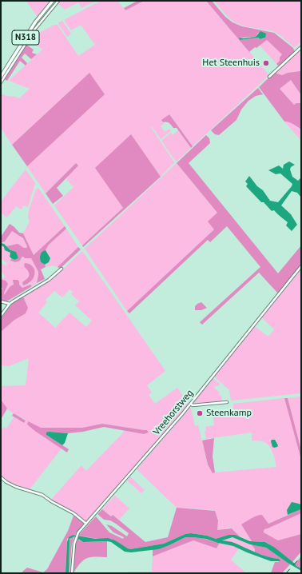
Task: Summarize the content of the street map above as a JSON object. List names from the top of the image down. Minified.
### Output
{"streets":{"main road":["N318"],"street":["Vreehorstweg"]},"places":["Het Steenhuis","Steenkamp"]}
